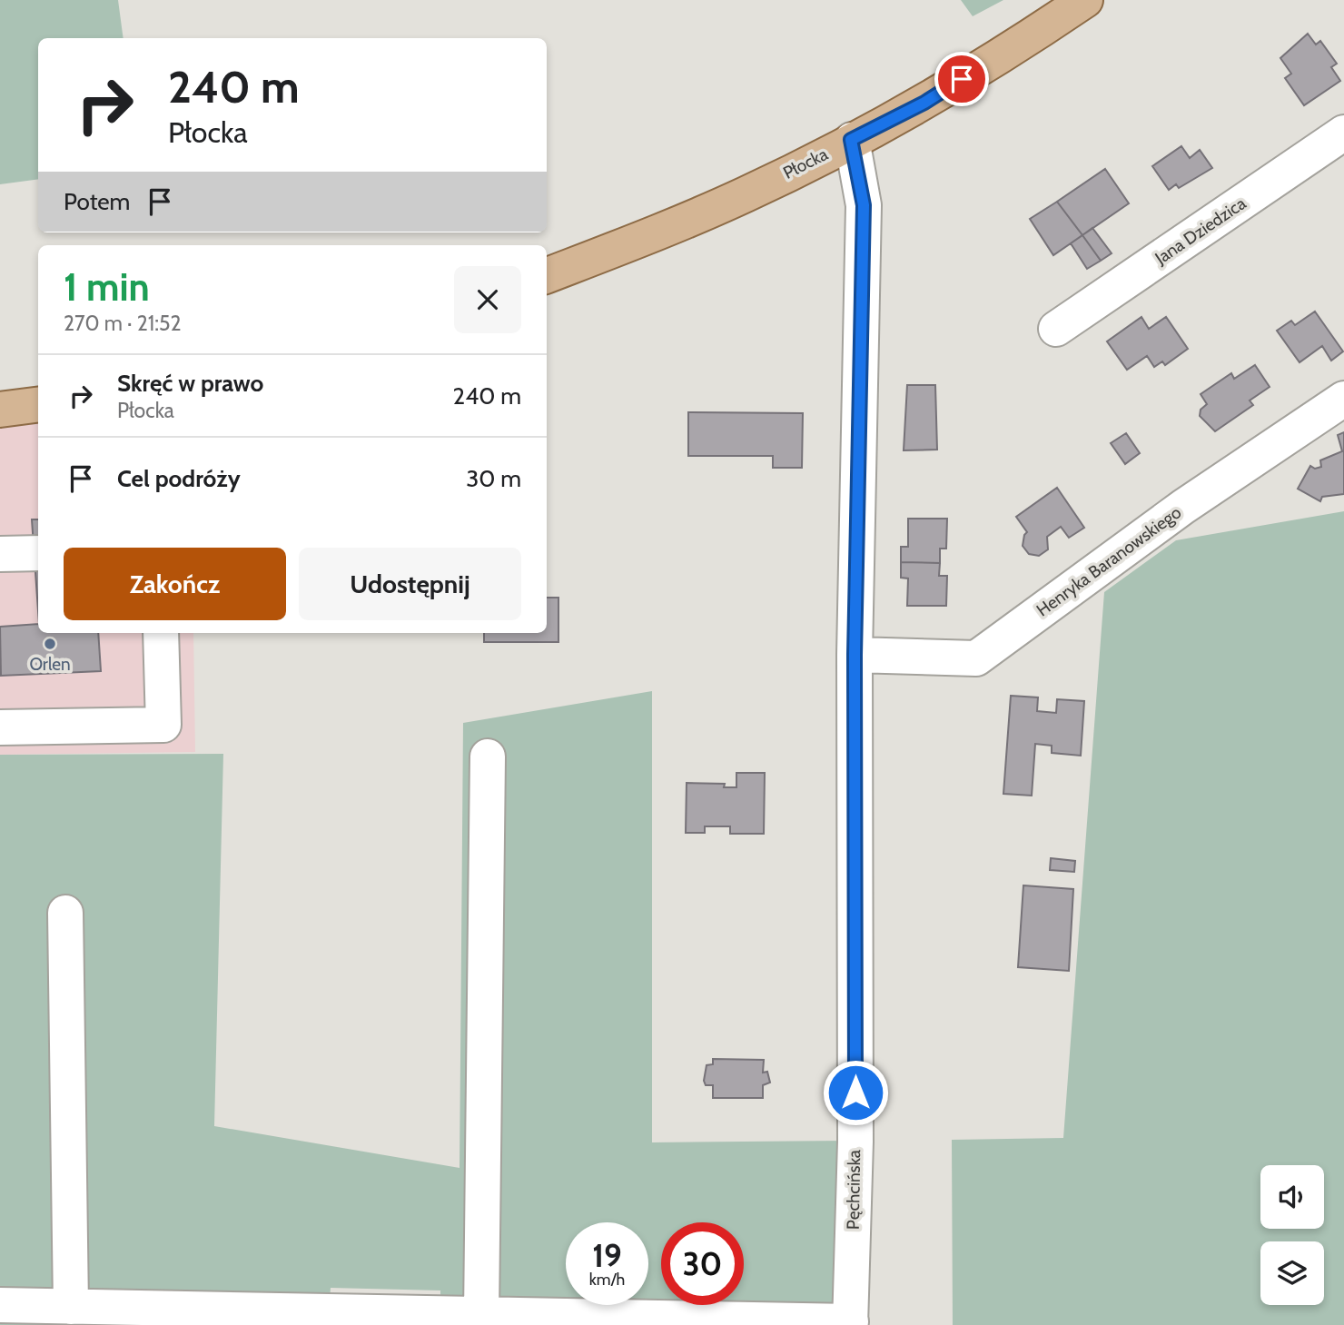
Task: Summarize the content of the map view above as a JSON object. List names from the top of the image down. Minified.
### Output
{"streets":{"main road":["Płocka"],"street":["Jana Dziedzica","Henryka Baranowskiego","Pęchcińska"]},"crossings":[["Płocka","Pęchcińska"],["Henryka Baranowskiego","Pęchcińska"]],"places":["Orlen"],"page":{"turn":["240 m","Płocka"],"then":"Potem","heading":["1 min","270 m · 21:52"],"list":[{"name":"Skręć w prawo","note":"Płocka","value":"240 m"},{"name":"Cel podróży","value":"30 m"}],"buttons":["Zakończ","Udostępnij"],"speed":"19 km/h","limit":"30"}}
